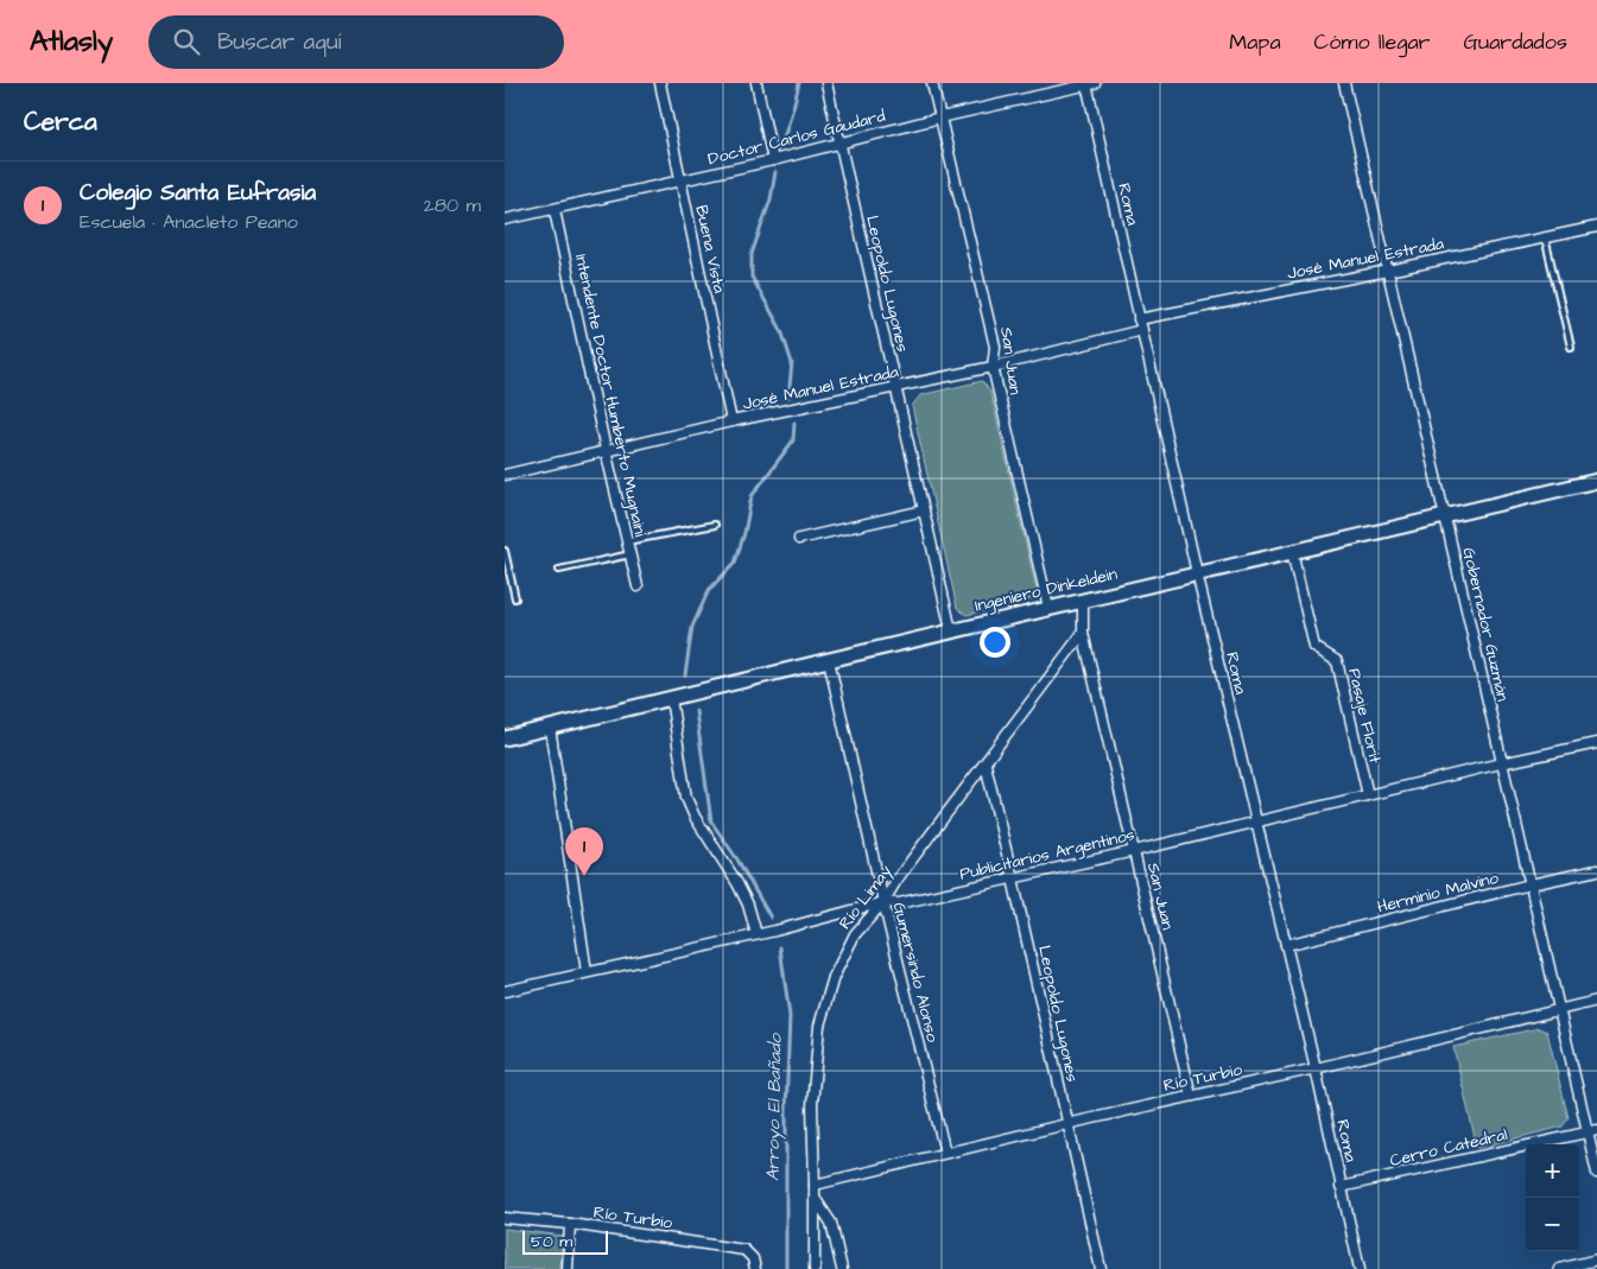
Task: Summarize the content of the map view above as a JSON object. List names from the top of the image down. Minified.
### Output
{"streets":{"main road":["Ingeniero Dinkeldein"],"street":["Doctor Carlos Gaudard","Roma","Buena Vista","José Manuel Estrada","Leopoldo Lugones","San Juan","Intendente Doctor Humberto Mugnaini","Gobernador Guzmán","Pasaje Florit","Publicitarios Argentinos","Herminio Malvino","Río Limay","Gumersindo Alonso","Río Turbio","Cerro Catedral"]},"crossings":[["Doctor Carlos Gaudard","Roma"],["Doctor Carlos Gaudard","Buena Vista"],["Doctor Carlos Gaudard","Leopoldo Lugones"],["Doctor Carlos Gaudard","San Juan"],["Doctor Carlos Gaudard","Intendente Doctor Humberto Mugnaini"],["Roma","José Manuel Estrada"],["Roma","Ingeniero Dinkeldein"],["Roma","Publicitarios Argentinos"],["Roma","Herminio Malvino"],["Roma","Río Turbio"],["Roma","Cerro Catedral"],["Buena Vista","José Manuel Estrada"],["José Manuel Estrada","Leopoldo Lugones"],["José Manuel Estrada","San Juan"],["José Manuel Estrada","Intendente Doctor Humberto Mugnaini"],["José Manuel Estrada","Gobernador Guzmán"],["Leopoldo Lugones","Ingeniero Dinkeldein"],["Leopoldo Lugones","Publicitarios Argentinos"],["Leopoldo Lugones","Río Limay"],["Leopoldo Lugones","Río Turbio"],["San Juan","Ingeniero Dinkeldein"],["San Juan","Publicitarios Argentinos"],["San Juan","Río Limay"],["San Juan","Río Turbio"],["Ingeniero Dinkeldein","Gobernador Guzmán"],["Ingeniero Dinkeldein","Pasaje Florit"],["Ingeniero Dinkeldein","Gumersindo Alonso"],["Gobernador Guzmán","Publicitarios Argentinos"],["Gobernador Guzmán","Herminio Malvino"],["Gobernador Guzmán","Río Turbio"],["Gobernador Guzmán","Cerro Catedral"],["Pasaje Florit","Publicitarios Argentinos"],["Publicitarios Argentinos","Río Limay"],["Publicitarios Argentinos","Gumersindo Alonso"],["Río Limay","Gumersindo Alonso"],["Río Limay","Río Turbio"],["Gumersindo Alonso","Río Turbio"]],"water":["Arroyo El Bañado"],"scale_bar":"50 m","page":{"header":"Atlasly","search":"Buscar aquí","nav":["Mapa","Cómo llegar","Guardados"],"heading":"Cerca","list":[{"mark":"1","name":"Colegio Santa Eufrasia","note":"Escuela · Anacleto Peano","value":"280 m"}],"pins":"1","map_buttons":["+","−"],"scale":"50 m"}}
